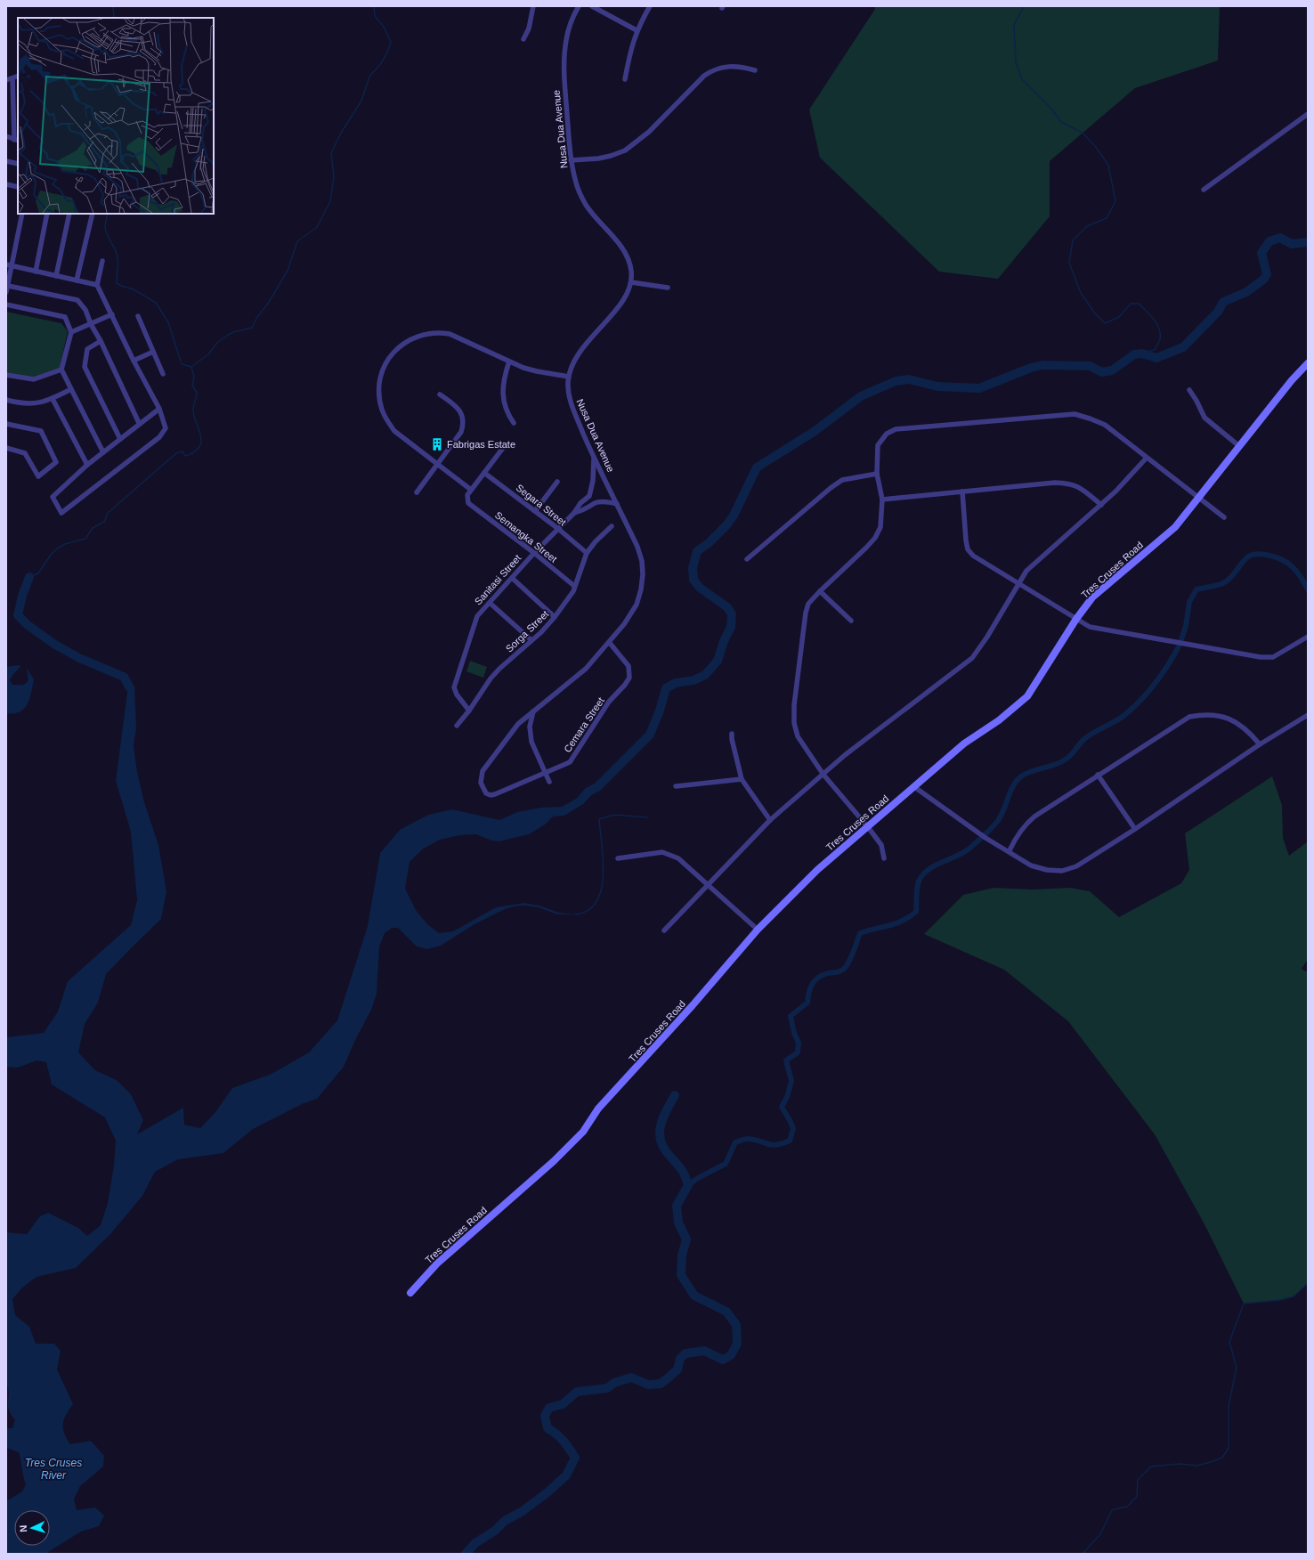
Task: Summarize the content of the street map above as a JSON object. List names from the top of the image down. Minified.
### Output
{"streets":{"main road":["Tres Cruses Road"],"street":["Nusa Dua Avenue","Segara Street","Semangka Street","Sanitasi Street","Sorga Street","Cemara Street"]},"crossings":[["Nusa Dua Avenue","Cemara Street"],["Segara Street","Sanitasi Street"],["Segara Street","Sorga Street"],["Semangka Street","Sanitasi Street"],["Semangka Street","Sorga Street"],["Sanitasi Street","Sorga Street"]],"water":["Tres Cruses River"],"places":{"building":["Fabrigas Estate"]},"north":"left"}
